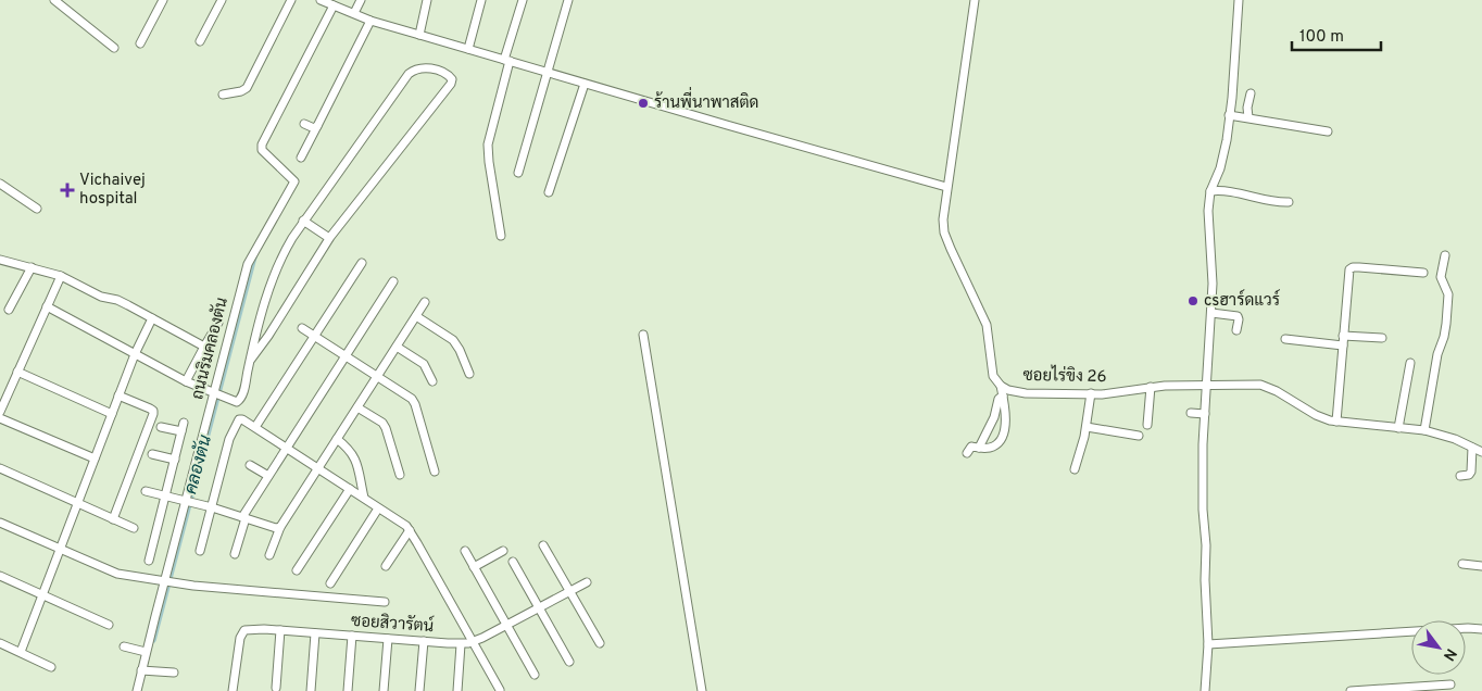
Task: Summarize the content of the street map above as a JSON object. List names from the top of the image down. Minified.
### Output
{"streets":{"street":["ถนนริมคลองตัน","ซอยไร่ขิง 26","ซอยสิวารัตน์"]},"water":["คลองตัน"],"places":{"other":["ร้านพี่นาพาสติด","csฮาร์ดแวร์"],"health":["Vichaivej hospital"]},"scale_bar":"100 m","north":"bottom right"}
